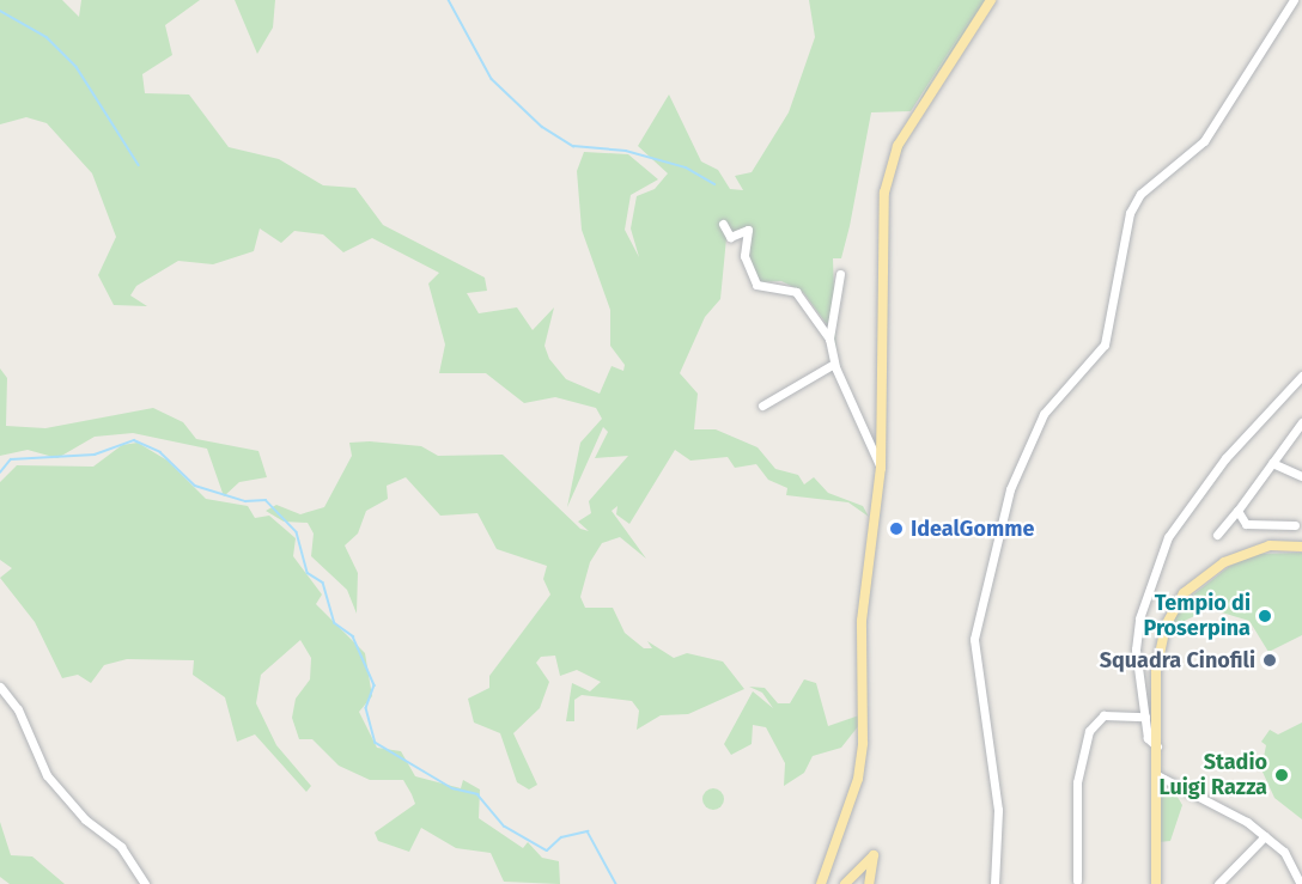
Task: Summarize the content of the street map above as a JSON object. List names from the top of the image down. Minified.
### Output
{"places":["IdealGomme","Tempio di Proserpina","Squadra Cinofili","Stadio Luigi Razza"]}
